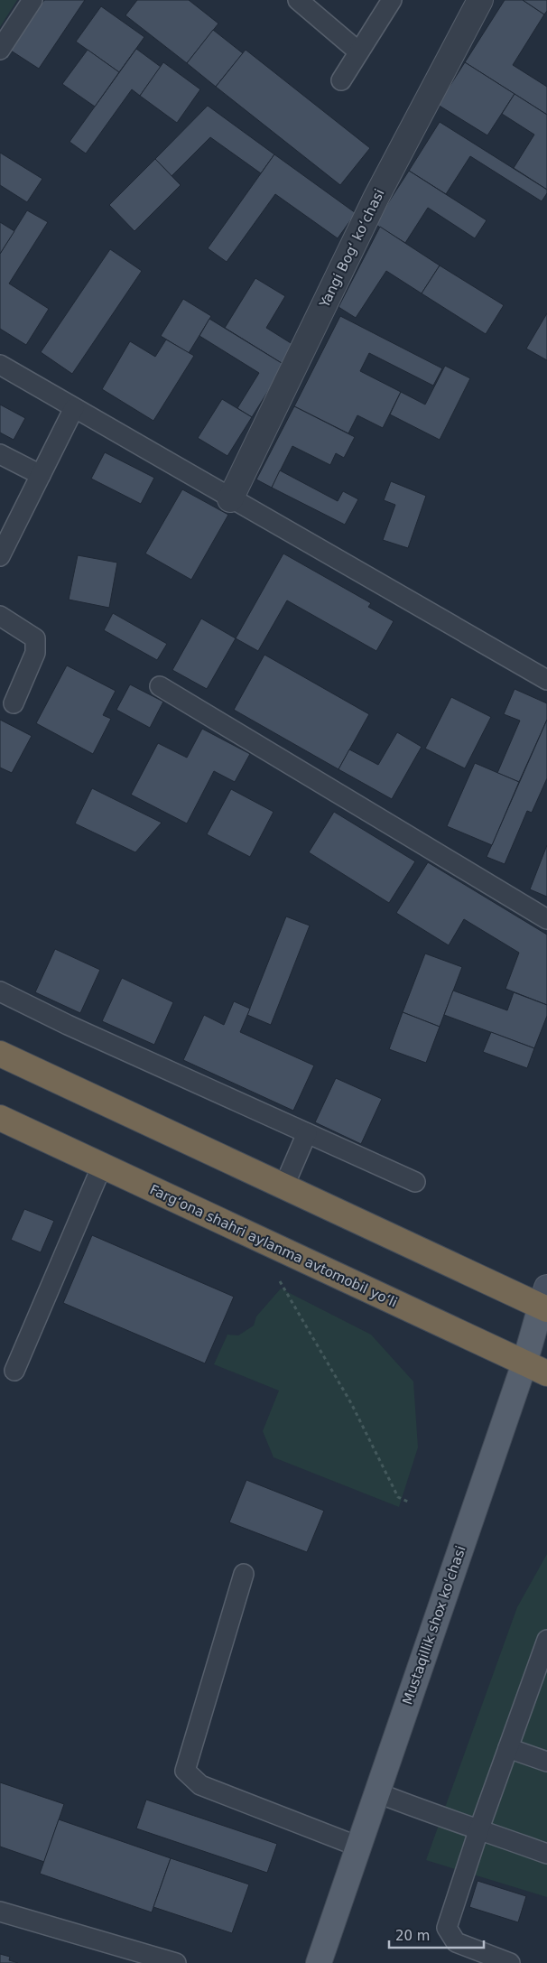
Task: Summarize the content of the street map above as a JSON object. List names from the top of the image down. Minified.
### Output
{"streets":{"highway":["Fargʻona shahri aylanma avtomobil yoʻli"],"main road":["Mustaqillik shox ko'chasi"],"street":["Yangi Bogʻ koʻchasi"]},"crossings":[["Fargʻona shahri aylanma avtomobil yoʻli","Mustaqillik shox ko'chasi"]],"scale_bar":"20 m"}
